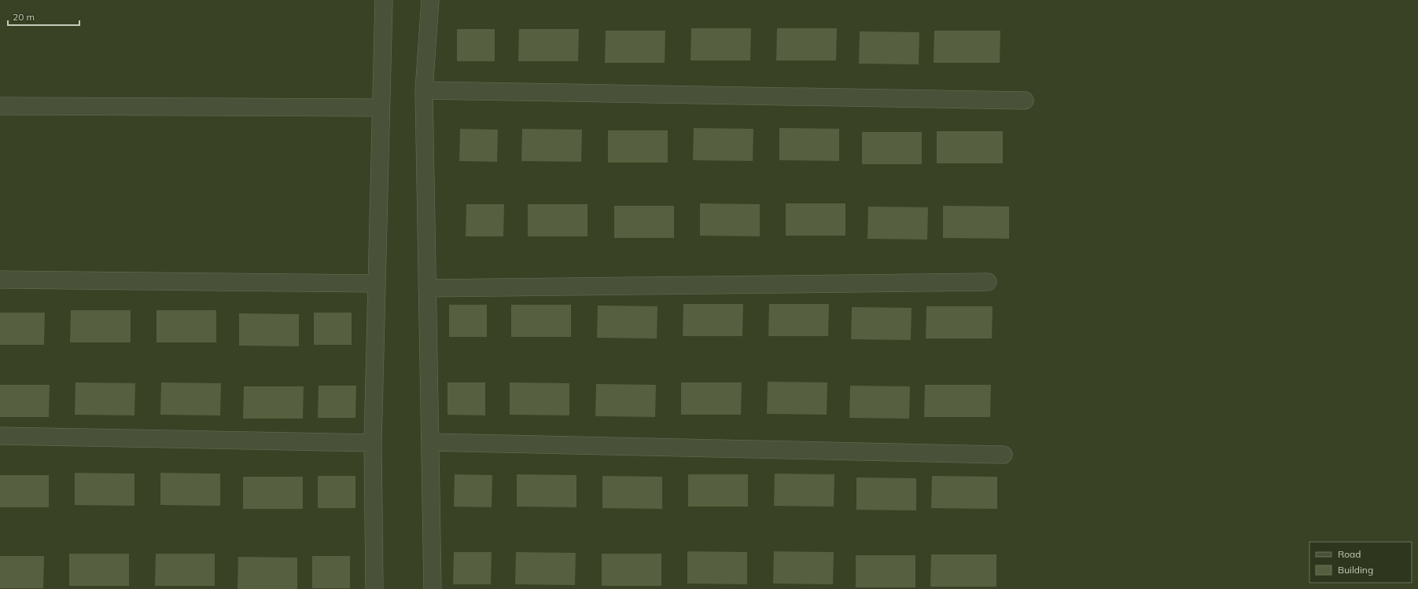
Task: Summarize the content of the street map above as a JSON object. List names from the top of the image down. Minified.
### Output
{"legend":["Road","Building"],"scale_bar":"20 m"}
